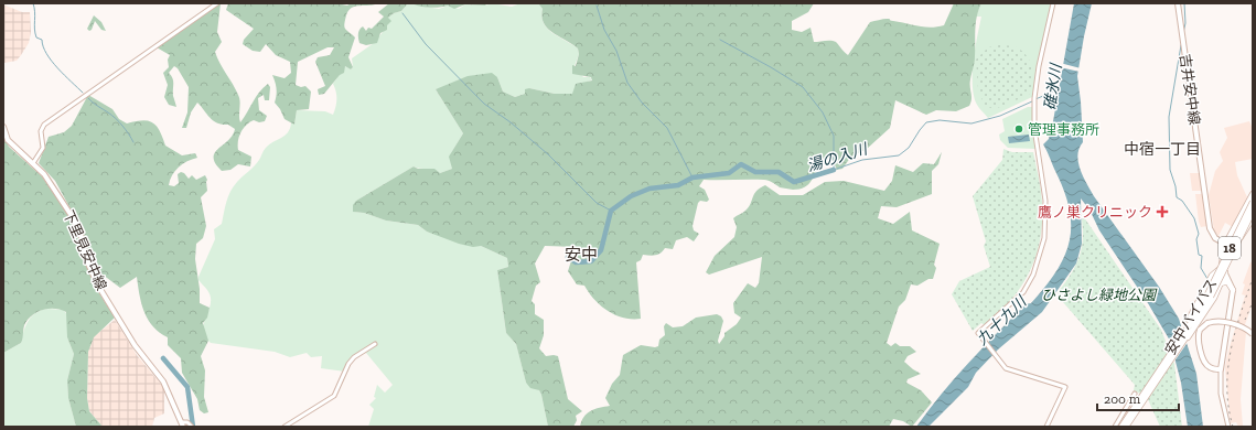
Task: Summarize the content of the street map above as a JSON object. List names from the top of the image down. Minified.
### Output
{"streets":{"highway":["18","安中バイパス"],"main road":["吉井安中線","下里見安中線"]},"crossings":[["18","安中バイパス"]],"districts":["中宿一丁目","安中"],"water":["碓氷川","湯の入川","九十九川"],"parks":["ひさよし緑地公園"],"places":{"other":["管理事務所"],"health":["鷹ノ巣クリニック"]},"scale_bar":"200 m"}
